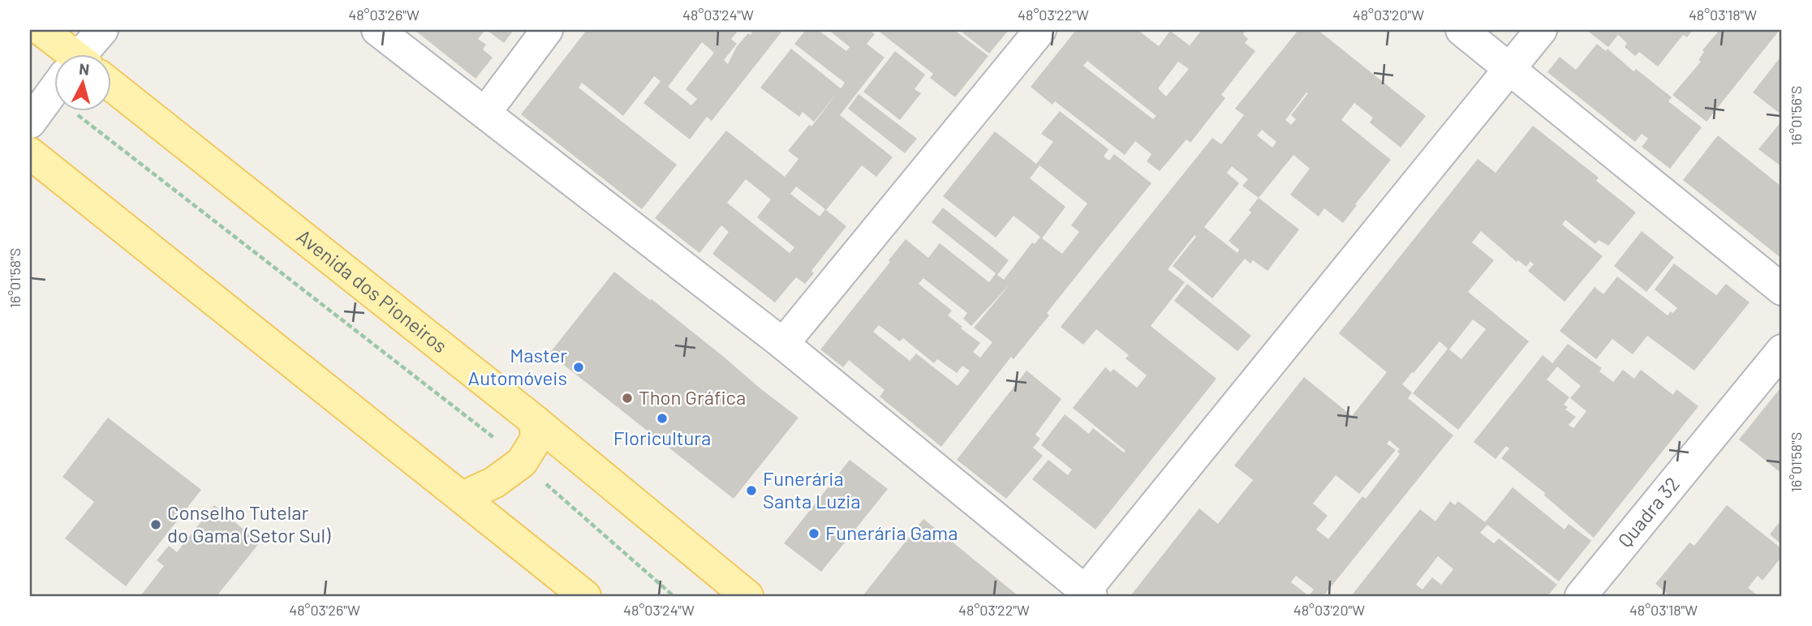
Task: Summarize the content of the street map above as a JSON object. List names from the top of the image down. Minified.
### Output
{"streets":{"main road":["Avenida dos Pioneiros"],"street":["Quadra 32"]},"places":["Master Automóveis","Thon Gráfica","Floricultura","Funerária Santa Luzia","Conselho Tutelar do Gama (Setor Sul)","Funerária Gama"],"north":"top","coordinates":["48°03'26\"W","48°03'24\"W","48°03'22\"W","48°03'20\"W","48°03'18\"W","16°01'56\"S","16°01'58\"S"]}
